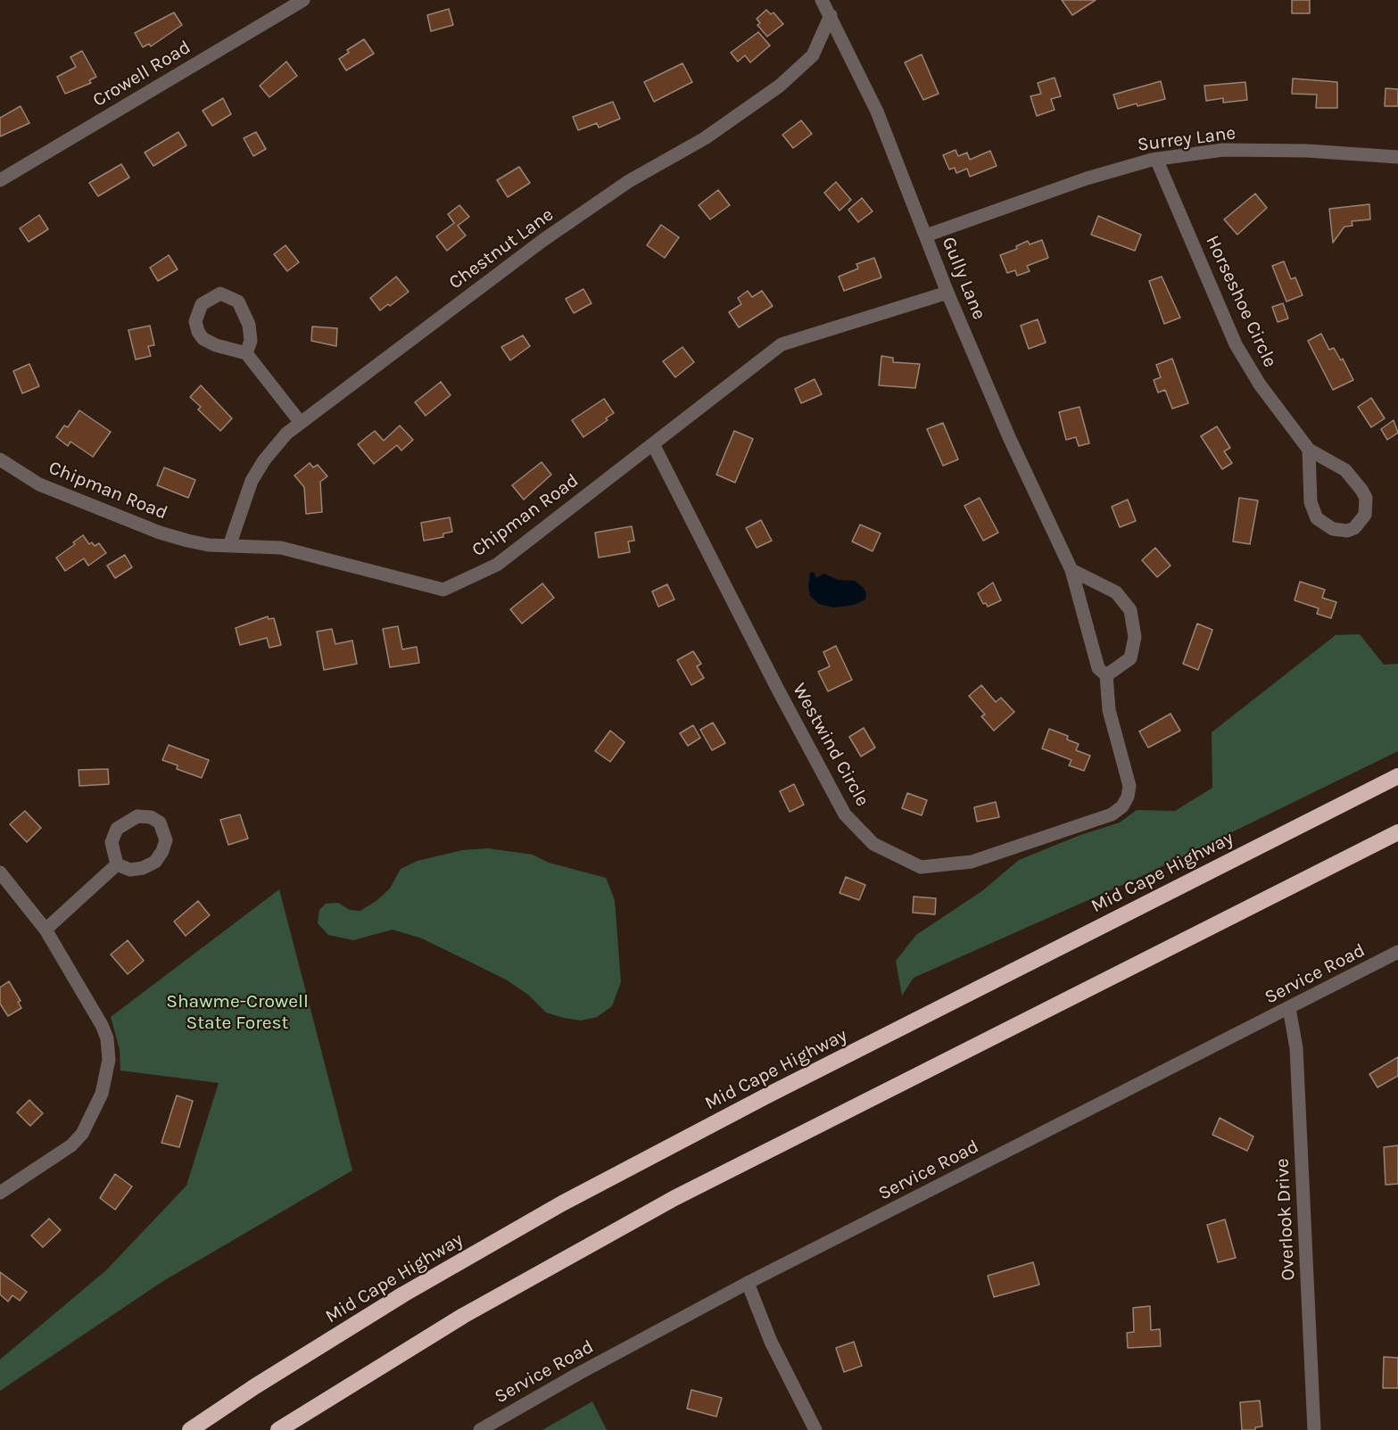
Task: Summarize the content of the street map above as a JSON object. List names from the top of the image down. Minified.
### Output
{"streets":{"highway":["Mid Cape Highway"],"street":["Crowell Road","Surrey Lane","Chestnut Lane","Gully Lane","Horseshoe Circle","Chipman Road","Westwind Circle","Service Road","Overlook Drive"]},"crossings":[["Surrey Lane","Gully Lane"],["Surrey Lane","Horseshoe Circle"],["Chestnut Lane","Gully Lane"],["Chestnut Lane","Chipman Road"],["Gully Lane","Chipman Road"],["Gully Lane","Westwind Circle"],["Chipman Road","Westwind Circle"],["Service Road","Overlook Drive"]],"parks":["Shawme-Crowell State Forest"]}
